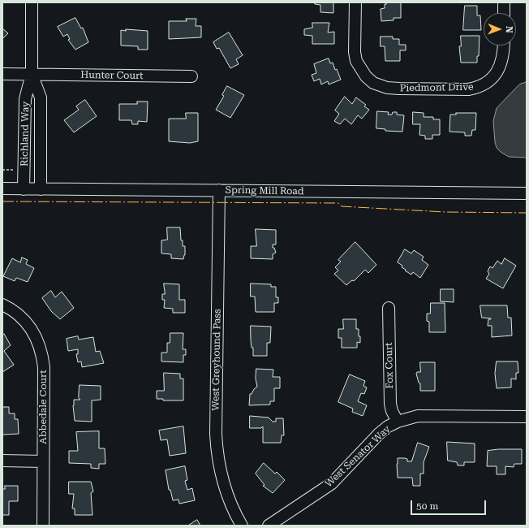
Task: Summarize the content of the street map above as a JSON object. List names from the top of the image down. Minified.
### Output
{"streets":{"street":["Hunter Court","Piedmont Drive","Richland Way","Spring Mill Road","West Greyhound Pass","Fox Court","Abbedale Court","West Senator Way"]},"crossings":[["Hunter Court","Richland Way"],["Richland Way","Spring Mill Road"],["Spring Mill Road","West Greyhound Pass"],["Fox Court","West Senator Way"]],"scale_bar":"50 m","north":"right"}
